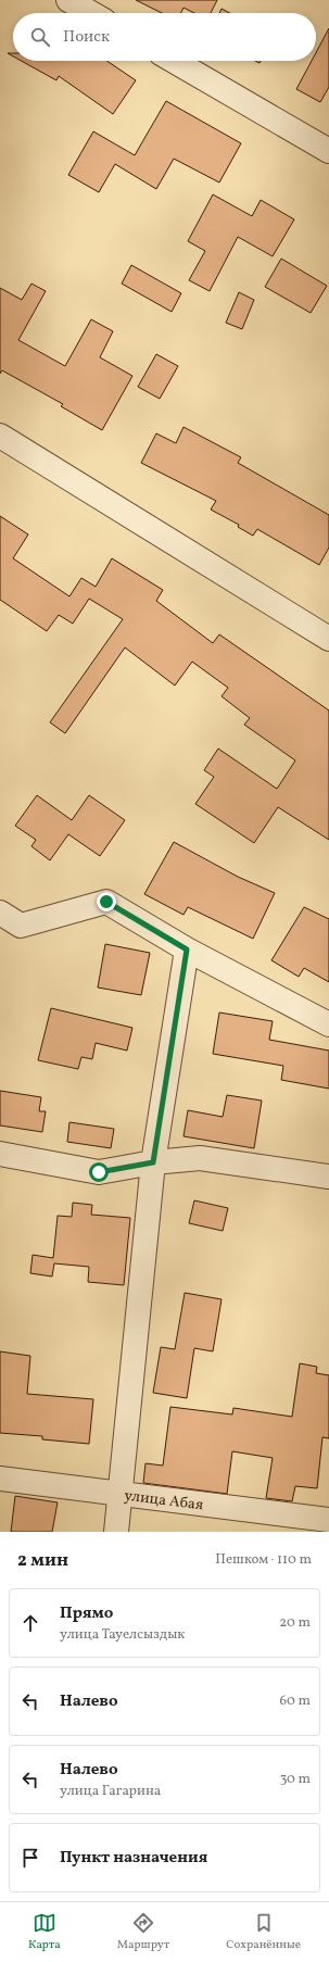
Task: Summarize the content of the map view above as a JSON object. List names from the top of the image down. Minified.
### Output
{"streets":{"street":["улица Абая"]},"page":{"search":"Поиск","heading":["2 мин","Пешком · 110 m"],"list":[["Прямо","улица Тауелсыздык","20 m"],["Налево","60 m"],["Налево","улица Гагарина","30 m"],"Пункт назначения"],"nav":["Карта","Маршрут","Сохранённые"]}}
